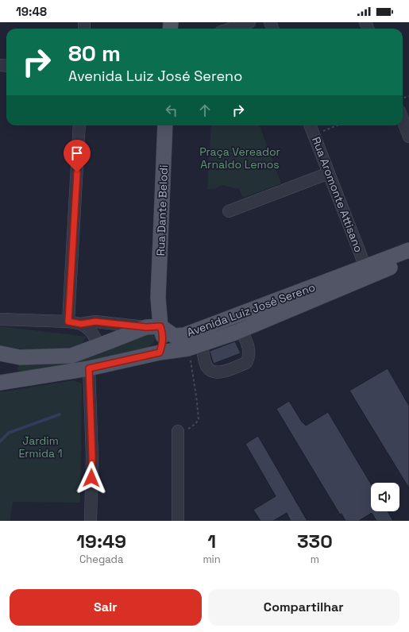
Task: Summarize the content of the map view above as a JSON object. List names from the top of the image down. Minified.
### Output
{"streets":{"main road":["Rua Dante Belodi","Avenida Luiz José Sereno"],"street":["Rua Aromonte Attisano"]},"crossings":[["Rua Aromonte Attisano","Avenida Luiz José Sereno"],["Rua Dante Belodi","Avenida Luiz José Sereno"]],"parks":["Praça Vereador Arnaldo Lemos","Jardim Ermida 1"],"page":{"status":"19:48","turn":["80 m","Avenida Luiz José Sereno"],"eta":["19:49","Chegada","1","min","330","m"],"buttons":["Sair","Compartilhar"]}}
